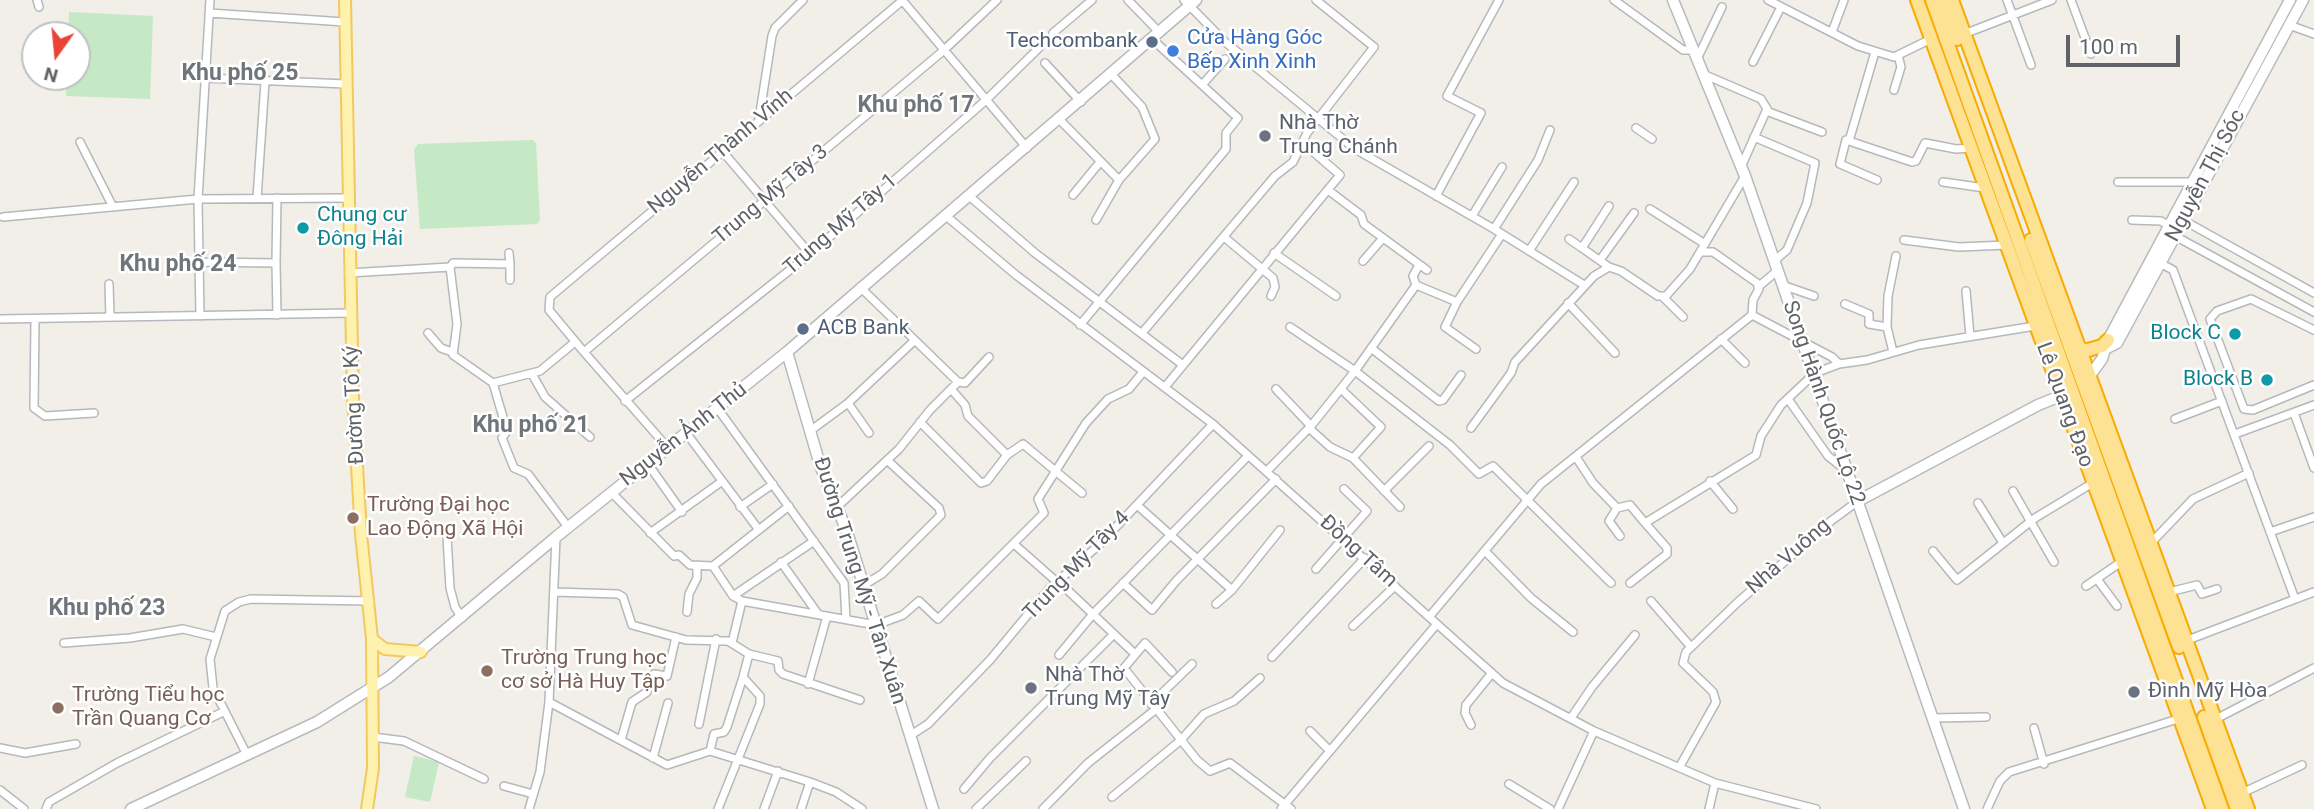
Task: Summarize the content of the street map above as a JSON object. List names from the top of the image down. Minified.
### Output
{"streets":{"highway":["Lê Quang Đạo"],"main road":["Nguyễn Thị Sóc","Song Hành Quốc Lộ 22","Đường Tô Ký","Nguyễn Ảnh Thủ","Nhà Vuông","Đường Trung Mỹ - Tân Xuân"],"street":["Nguyễn Thành Vĩnh","Trung Mỹ Tây 3","Trung Mỹ Tây 1","Đồng Tâm","Trung Mỹ Tây 4"]},"crossings":[["Nguyễn Thị Sóc","Lê Quang Đạo"],["Nguyễn Thị Sóc","Nhà Vuông"],["Song Hành Quốc Lộ 22","Nhà Vuông"],["Đường Tô Ký","Nguyễn Ảnh Thủ"],["Lê Quang Đạo","Nhà Vuông"],["Nguyễn Ảnh Thủ","Đồng Tâm"],["Nguyễn Ảnh Thủ","Đường Trung Mỹ - Tân Xuân"],["Đồng Tâm","Trung Mỹ Tây 4"],["Trung Mỹ Tây 4","Đường Trung Mỹ - Tân Xuân"]],"districts":["Khu phố 25","Khu phố 17","Khu phố 24","Khu phố 21","Khu phố 23"],"places":["Techcombank","Cửa Hàng Góc Bếp Xinh Xinh","Nhà Thờ Trung Chánh","Chung cư Đông Hải","ACB Bank","Block C","Block B","Trường Đại học Lao Động Xã Hội","Trường Trung học cơ sở Hà Huy Tập","Nhà Thờ Trung Mỹ Tây","Đình Mỹ Hòa","Trường Tiểu học Trần Quang Cơ"],"scale_bar":"100 m","north":"bottom"}
